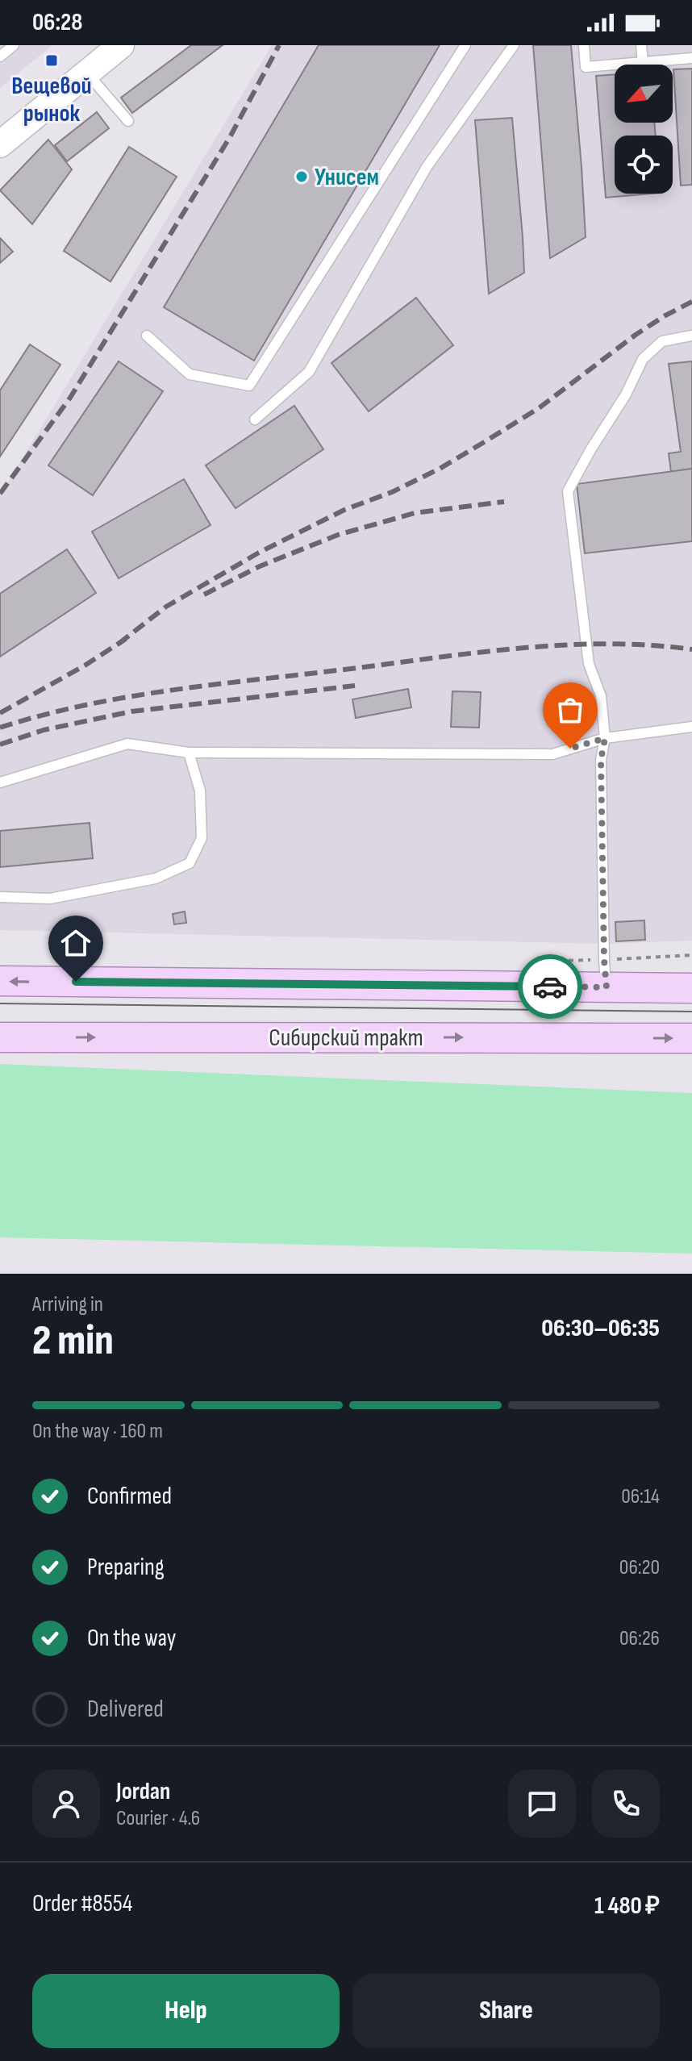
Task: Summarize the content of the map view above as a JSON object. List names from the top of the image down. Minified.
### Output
{"streets":{"main road":["Сибирский тракт"]},"places":{"transit":["Вещевой рынок"],"other":["Унисем"]},"north":"bottom left","page":{"status":"06:28","heading":["2 min","Arriving in","06:30–06:35"],"panel":["Jordan","Courier · 4.6","Order #8554","1 480 ₽"],"bar":"On the way · 160 m","list":[["Confirmed","06:14"],["Preparing","06:20"],["On the way","06:26"],"Delivered"],"buttons":["Help","Share"]}}
